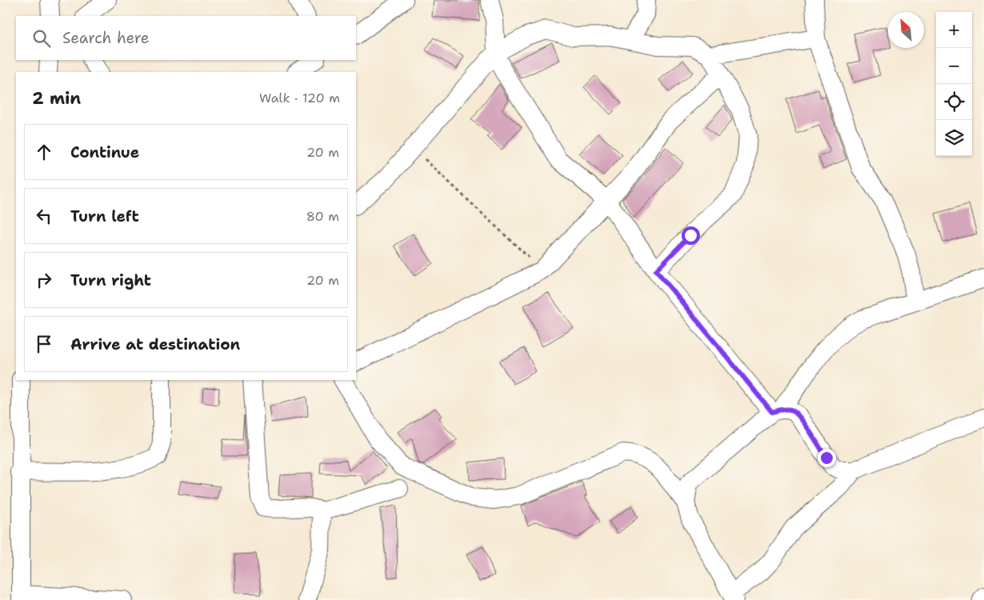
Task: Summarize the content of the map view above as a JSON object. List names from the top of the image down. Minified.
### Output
{"north":"top left","page":{"map_buttons":["+","−"],"search":"Search here","heading":["2 min","Walk · 120 m"],"list":[["Continue","20 m"],["Turn left","80 m"],["Turn right","20 m"],"Arrive at destination"]}}
